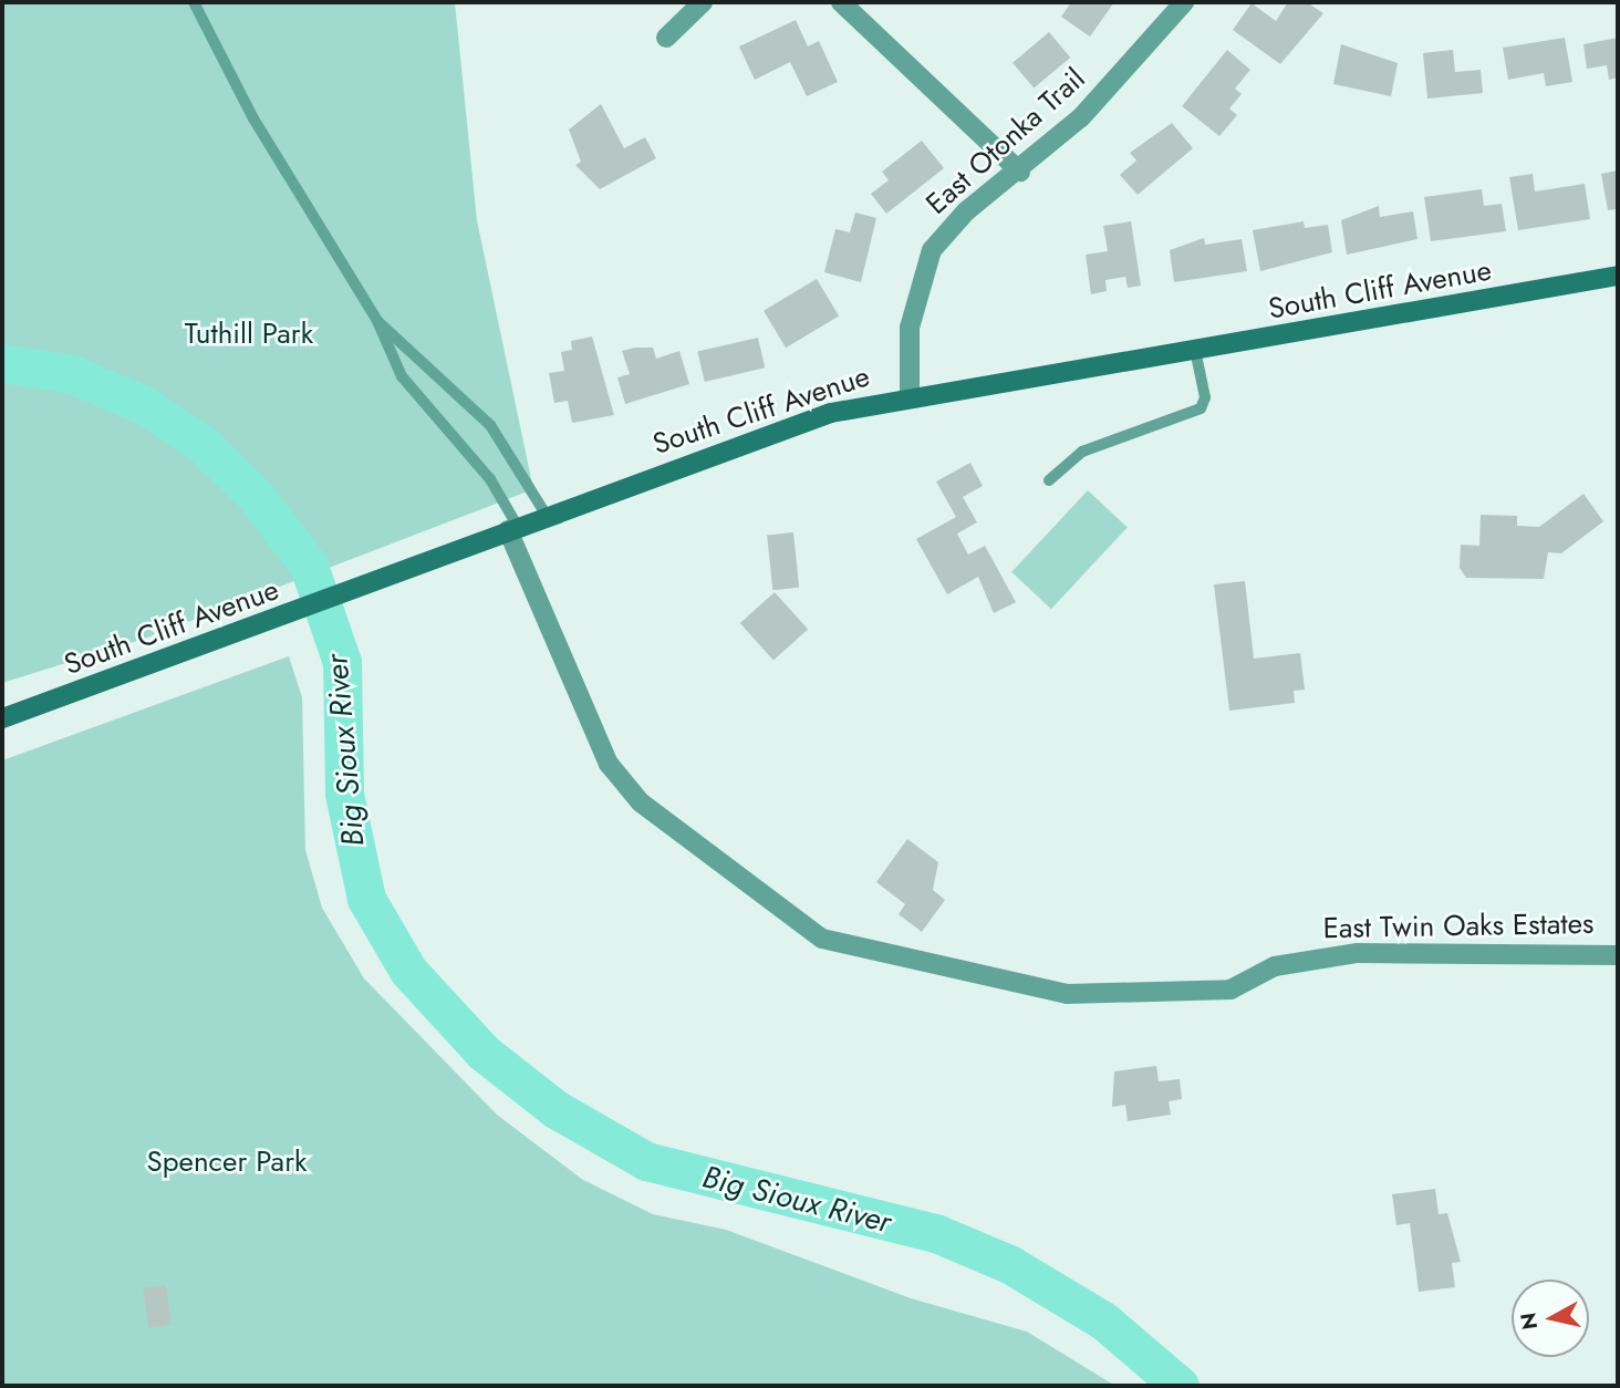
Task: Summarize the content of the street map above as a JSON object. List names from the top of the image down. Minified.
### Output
{"streets":{"main road":["South Cliff Avenue"],"street":["East Otonka Trail","East Twin Oaks Estates"]},"crossings":[["East Otonka Trail","South Cliff Avenue"],["South Cliff Avenue","East Twin Oaks Estates"]],"water":["Big Sioux River"],"parks":["Tuthill Park","Spencer Park"],"north":"left"}
